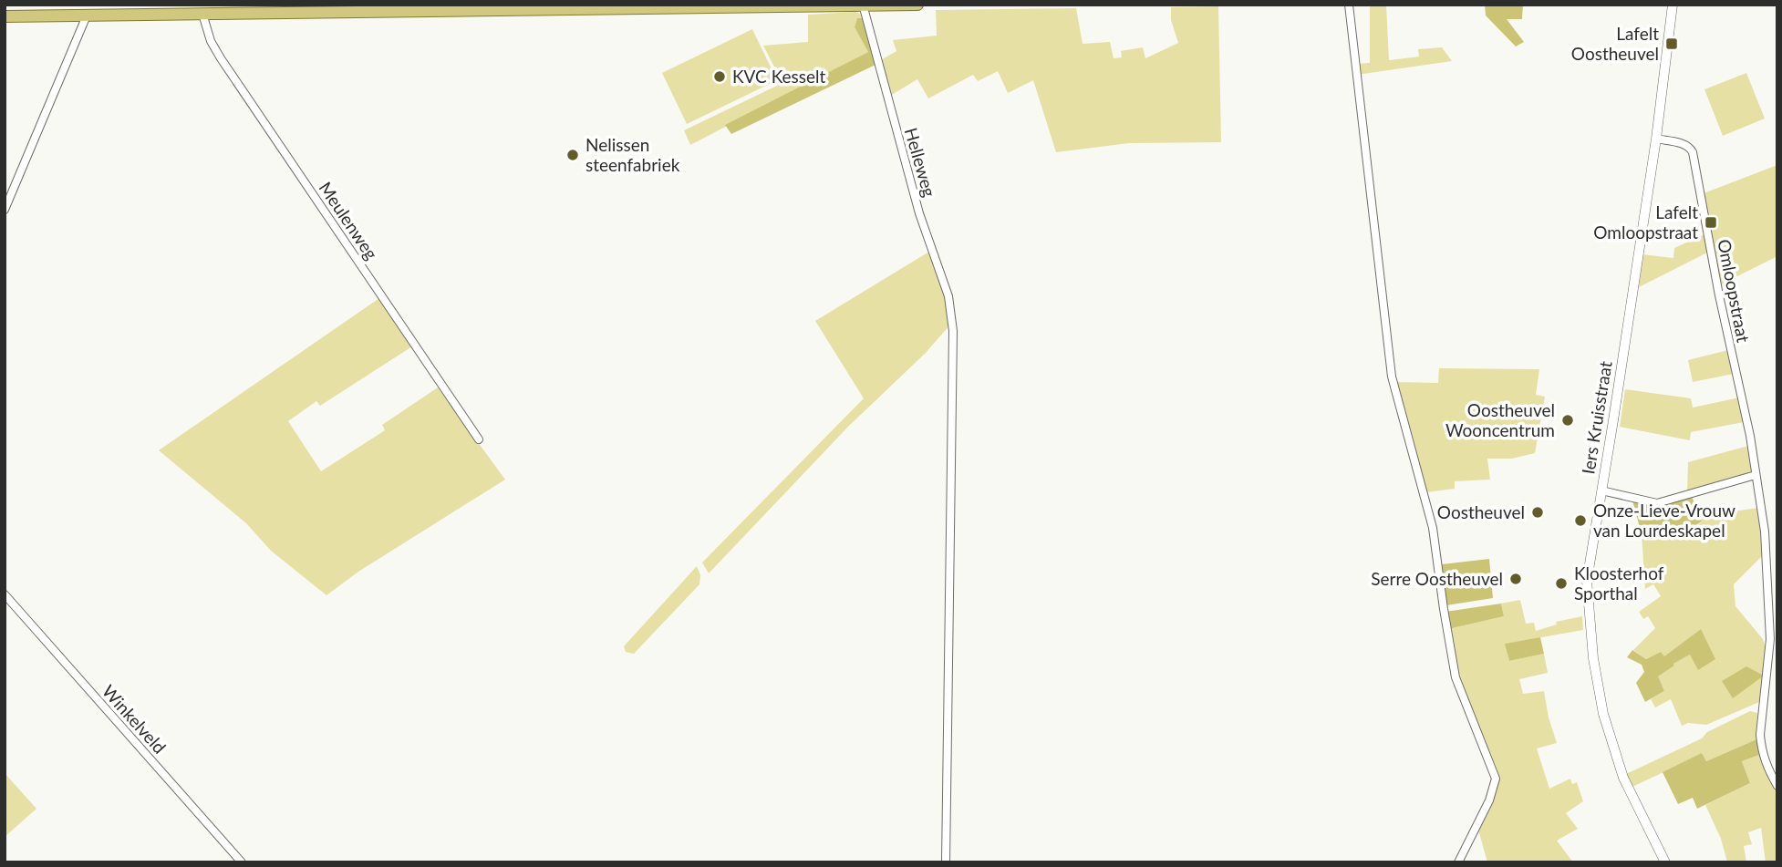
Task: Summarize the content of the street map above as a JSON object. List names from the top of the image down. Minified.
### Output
{"streets":{"street":["Helleweg","Meulenweg","Omloopstraat","Iers Kruisstraat","Winkelveld"]},"crossings":[["Omloopstraat","Iers Kruisstraat"]],"places":{"transit":["Lafelt Oostheuvel","Lafelt Omloopstraat"],"other":["KVC Kesselt","Nelissen steenfabriek","Oostheuvel Wooncentrum","Oostheuvel","Onze-Lieve-Vrouw van Lourdeskapel","Serre Oostheuvel","Kloosterhof Sporthal"]}}
